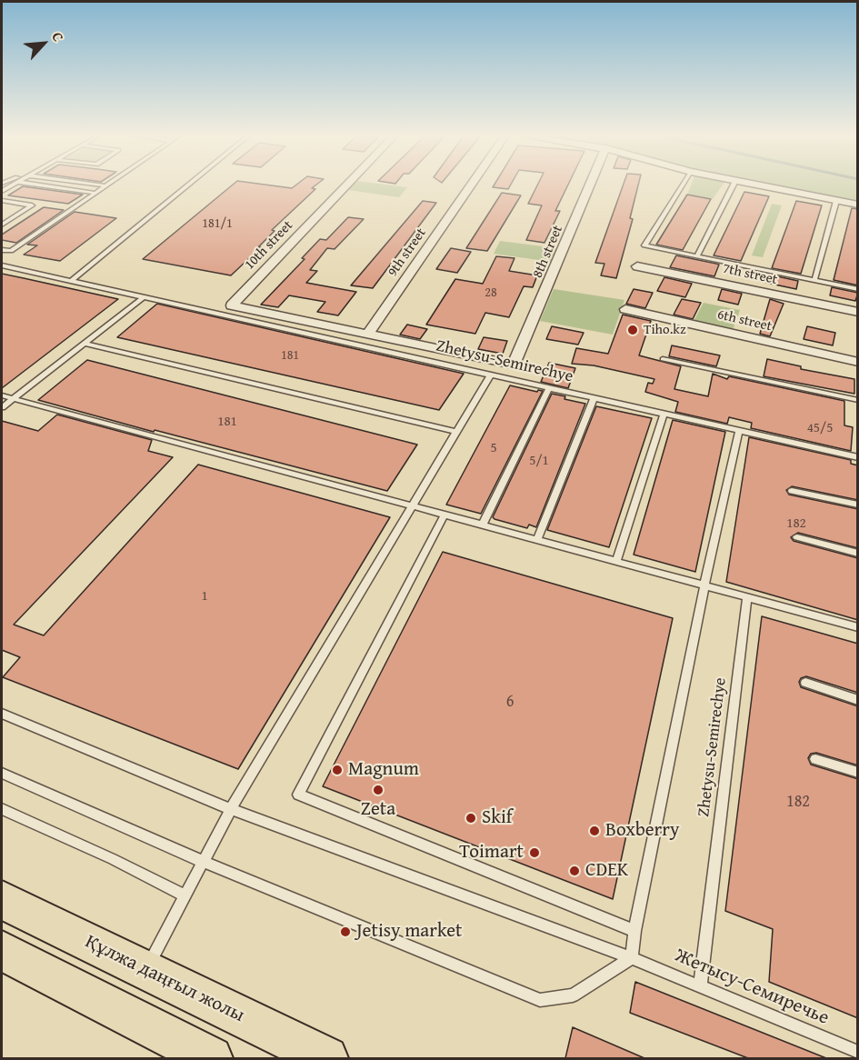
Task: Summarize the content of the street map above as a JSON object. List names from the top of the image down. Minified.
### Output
{"streets":{"main road":["Құлжа даңғыл жолы"],"street":["10th street","8th street","9th street","7th street","6th street"],"lane":["Zhetysu-Semirechye","Жетысу-Семиречье"]},"crossings":[["10th street","8th street"],["10th street","9th street"],["8th street","9th street"],["Zhetysu-Semirechye","Жетысу-Семиречье"]],"places":["Tiho.kz","Magnum","Zeta","Skif","Boxberry","Toimart","CDEK","Jetisy market"],"house_numbers":["181/1","28","181","181","45/5","5","5/1","182","1","6","182"],"north":"top right"}
